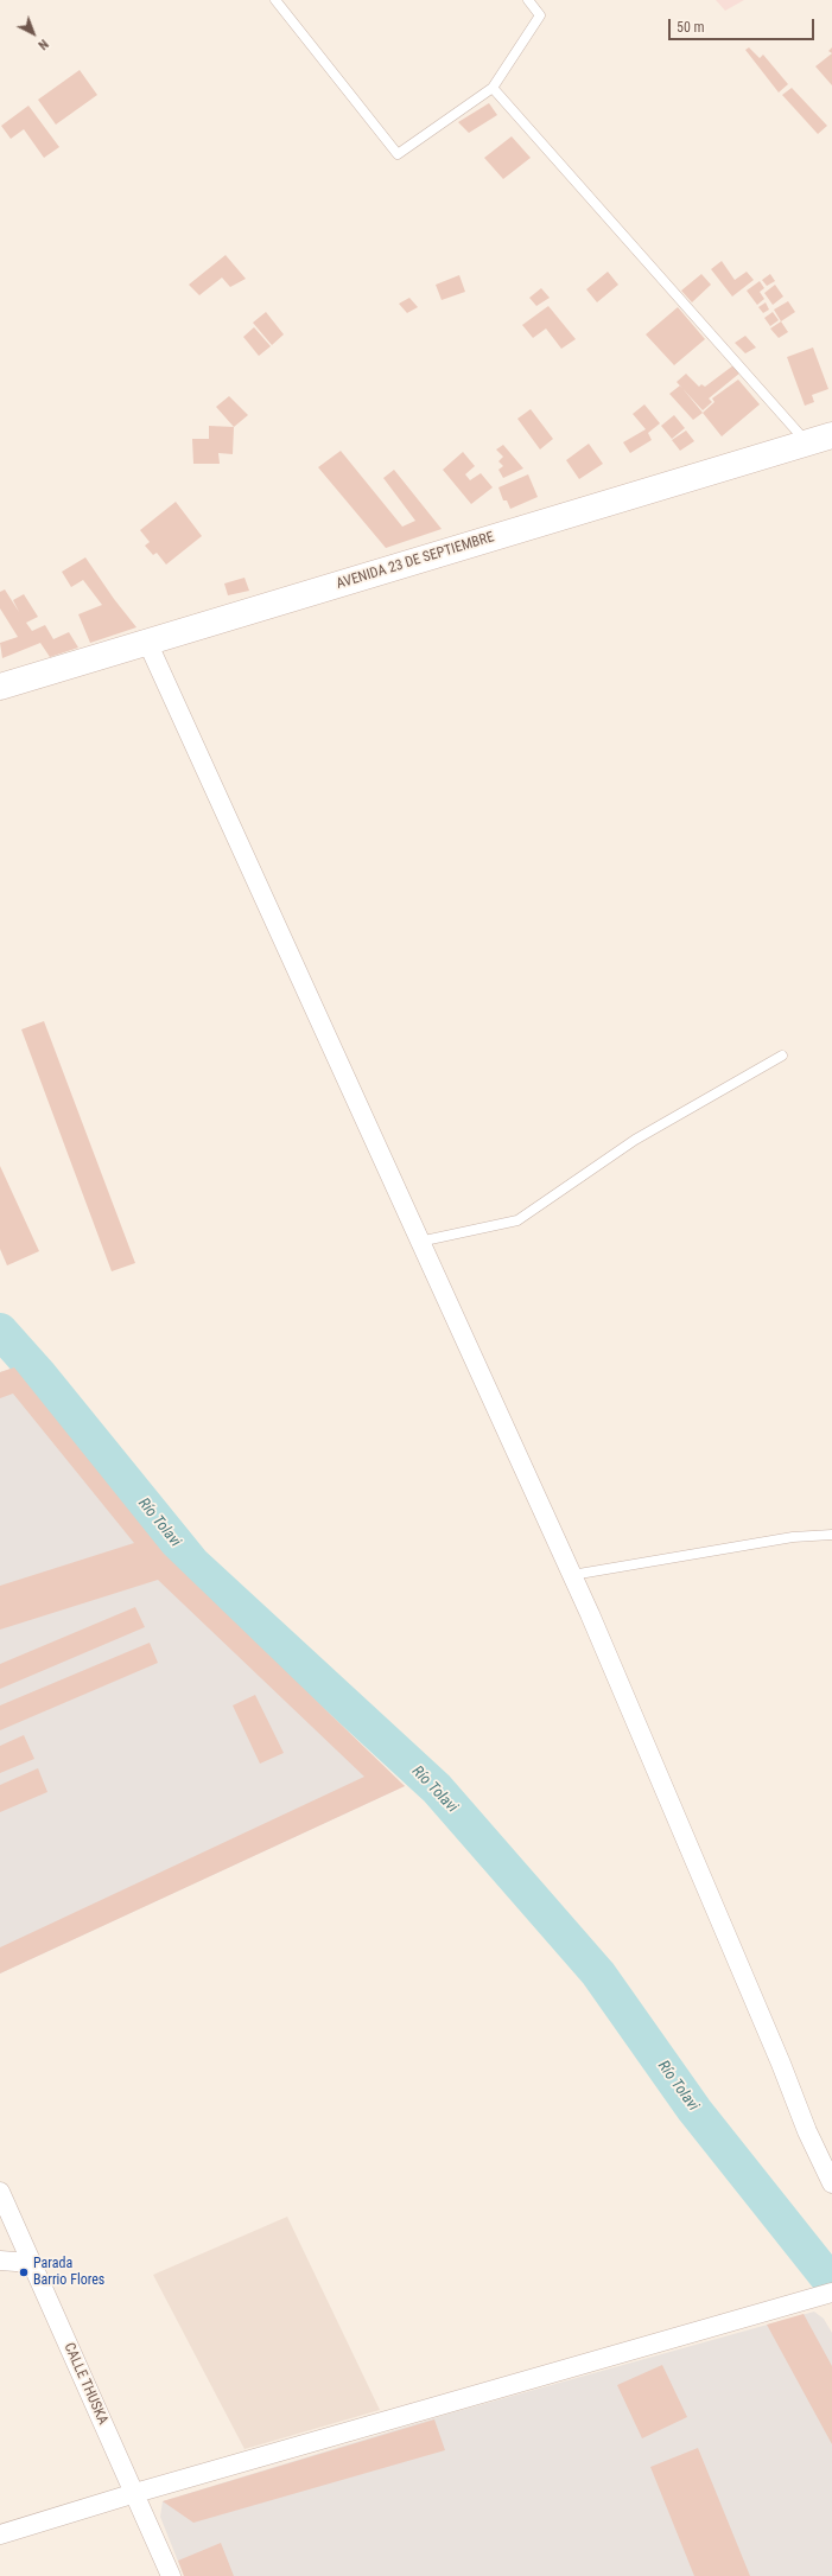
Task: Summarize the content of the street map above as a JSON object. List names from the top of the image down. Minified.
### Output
{"streets":{"main road":["AVENIDA 23 DE SEPTIEMBRE"],"street":["CALLE THUSKA"]},"water":["Río Tolavi"],"places":["Parada Barrio Flores"],"scale_bar":"50 m","north":"bottom right"}
